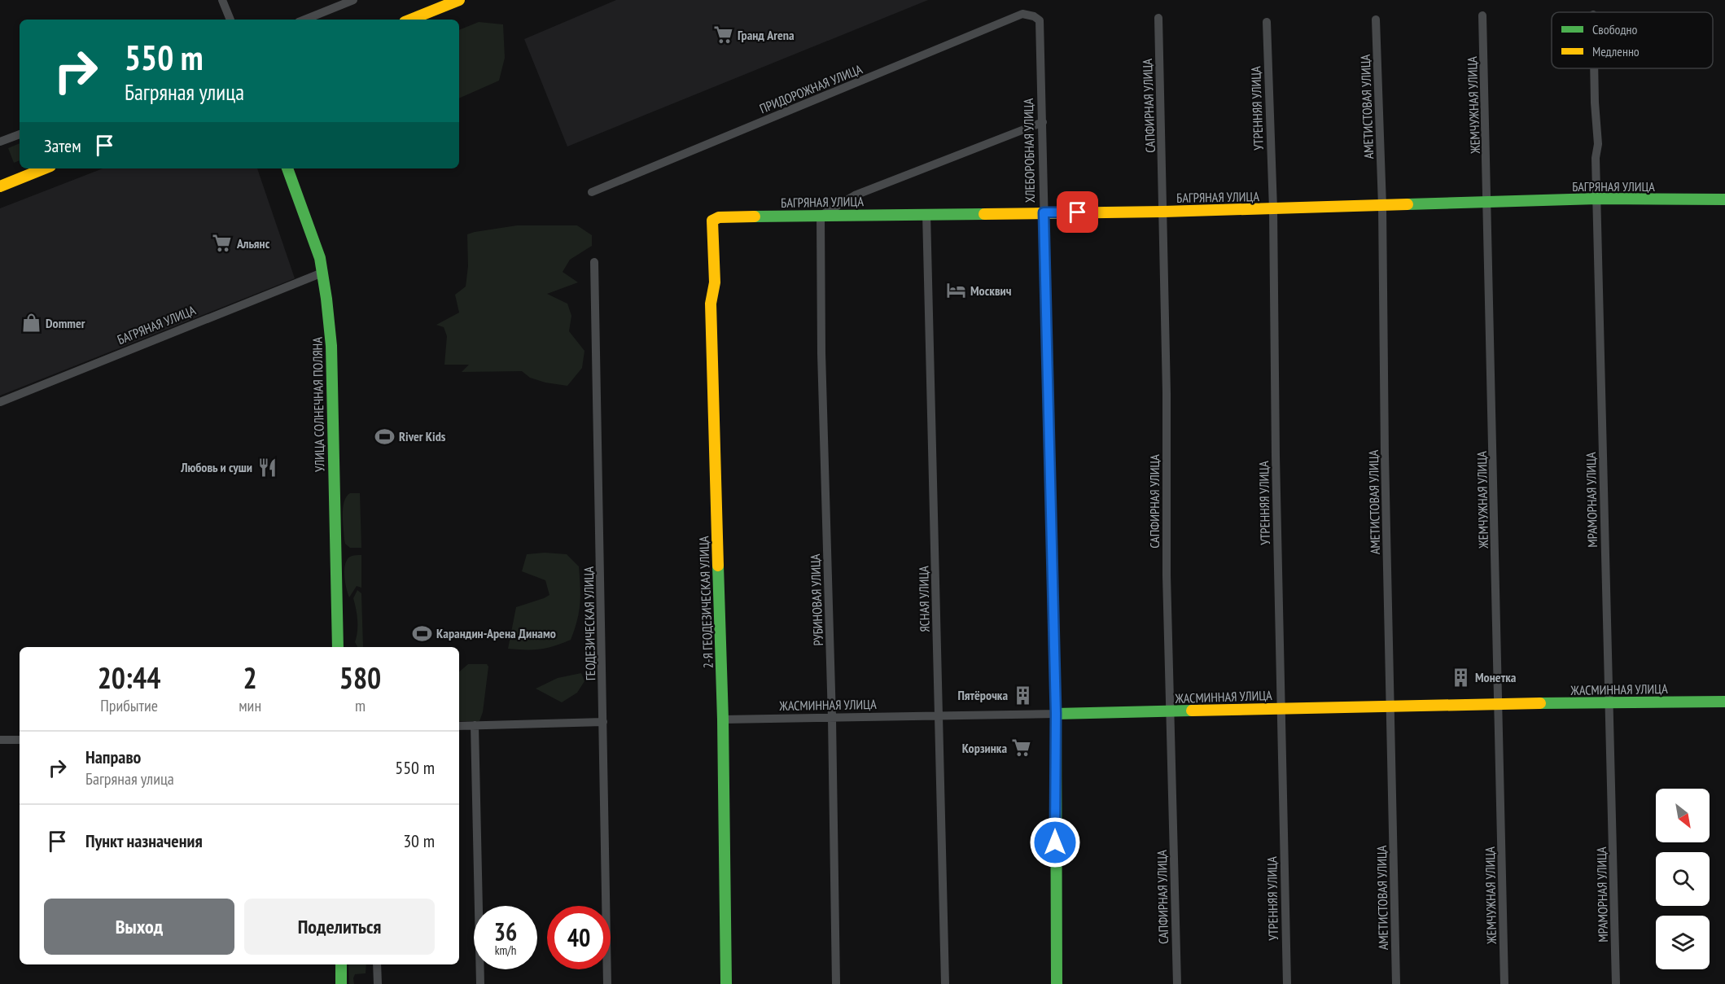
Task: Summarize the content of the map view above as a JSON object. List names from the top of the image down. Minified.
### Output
{"streets":{"street":["ПРИДОРОЖНАЯ УЛИЦА","ЖЕМЧУЖНАЯ УЛИЦА","САПФИРНАЯ УЛИЦА","АМЕТИСТОВАЯ УЛИЦА","УТРЕННЯЯ УЛИЦА","ХЛЕБОРОБНАЯ УЛИЦА","БАГРЯНАЯ УЛИЦА","УЛИЦА СОЛНЕЧНАЯ ПОЛЯНА","МРАМОРНАЯ УЛИЦА","ЯСНАЯ УЛИЦА","РУБИНОВАЯ УЛИЦА","2-Я ГЕОДЕЗИЧЕСКАЯ УЛИЦА","ГЕОДЕЗИЧЕСКАЯ УЛИЦА","ЖАСМИННАЯ УЛИЦА"]},"crossings":[["ПРИДОРОЖНАЯ УЛИЦА","ХЛЕБОРОБНАЯ УЛИЦА"],["ЖЕМЧУЖНАЯ УЛИЦА","БАГРЯНАЯ УЛИЦА"],["ЖЕМЧУЖНАЯ УЛИЦА","ЖАСМИННАЯ УЛИЦА"],["САПФИРНАЯ УЛИЦА","БАГРЯНАЯ УЛИЦА"],["САПФИРНАЯ УЛИЦА","ЖАСМИННАЯ УЛИЦА"],["АМЕТИСТОВАЯ УЛИЦА","БАГРЯНАЯ УЛИЦА"],["АМЕТИСТОВАЯ УЛИЦА","ЖАСМИННАЯ УЛИЦА"],["УТРЕННЯЯ УЛИЦА","БАГРЯНАЯ УЛИЦА"],["УТРЕННЯЯ УЛИЦА","ЖАСМИННАЯ УЛИЦА"],["ХЛЕБОРОБНАЯ УЛИЦА","БАГРЯНАЯ УЛИЦА"],["ХЛЕБОРОБНАЯ УЛИЦА","ЖАСМИННАЯ УЛИЦА"],["БАГРЯНАЯ УЛИЦА","УЛИЦА СОЛНЕЧНАЯ ПОЛЯНА"],["БАГРЯНАЯ УЛИЦА","МРАМОРНАЯ УЛИЦА"],["БАГРЯНАЯ УЛИЦА","ЯСНАЯ УЛИЦА"],["БАГРЯНАЯ УЛИЦА","РУБИНОВАЯ УЛИЦА"],["БАГРЯНАЯ УЛИЦА","2-Я ГЕОДЕЗИЧЕСКАЯ УЛИЦА"],["МРАМОРНАЯ УЛИЦА","ЖАСМИННАЯ УЛИЦА"],["ЯСНАЯ УЛИЦА","ЖАСМИННАЯ УЛИЦА"],["РУБИНОВАЯ УЛИЦА","ЖАСМИННАЯ УЛИЦА"],["2-Я ГЕОДЕЗИЧЕСКАЯ УЛИЦА","ЖАСМИННАЯ УЛИЦА"]],"places":{"supermarket":["Гранд Arena","Альянс","Корзинка"],"hotel":["Москвич"],"shop":["Dommer"],"sports":["River Kids","Карандин-Арена Динамо"],"restaurant":["Любовь и суши"],"building":["Монетка","Пятёрочка"]},"legend":["Свободно","Медленно"],"north":"bottom right","page":{"turn":["550 m","Багряная улица"],"then":"Затем","eta":["20:44","Прибытие","2","мин","580","m"],"list":[{"name":"Направо","note":"Багряная улица","value":"550 m"},{"name":"Пункт назначения","value":"30 m"}],"buttons":["Выход","Поделиться"],"speed":"36 km/h","limit":"40"}}
